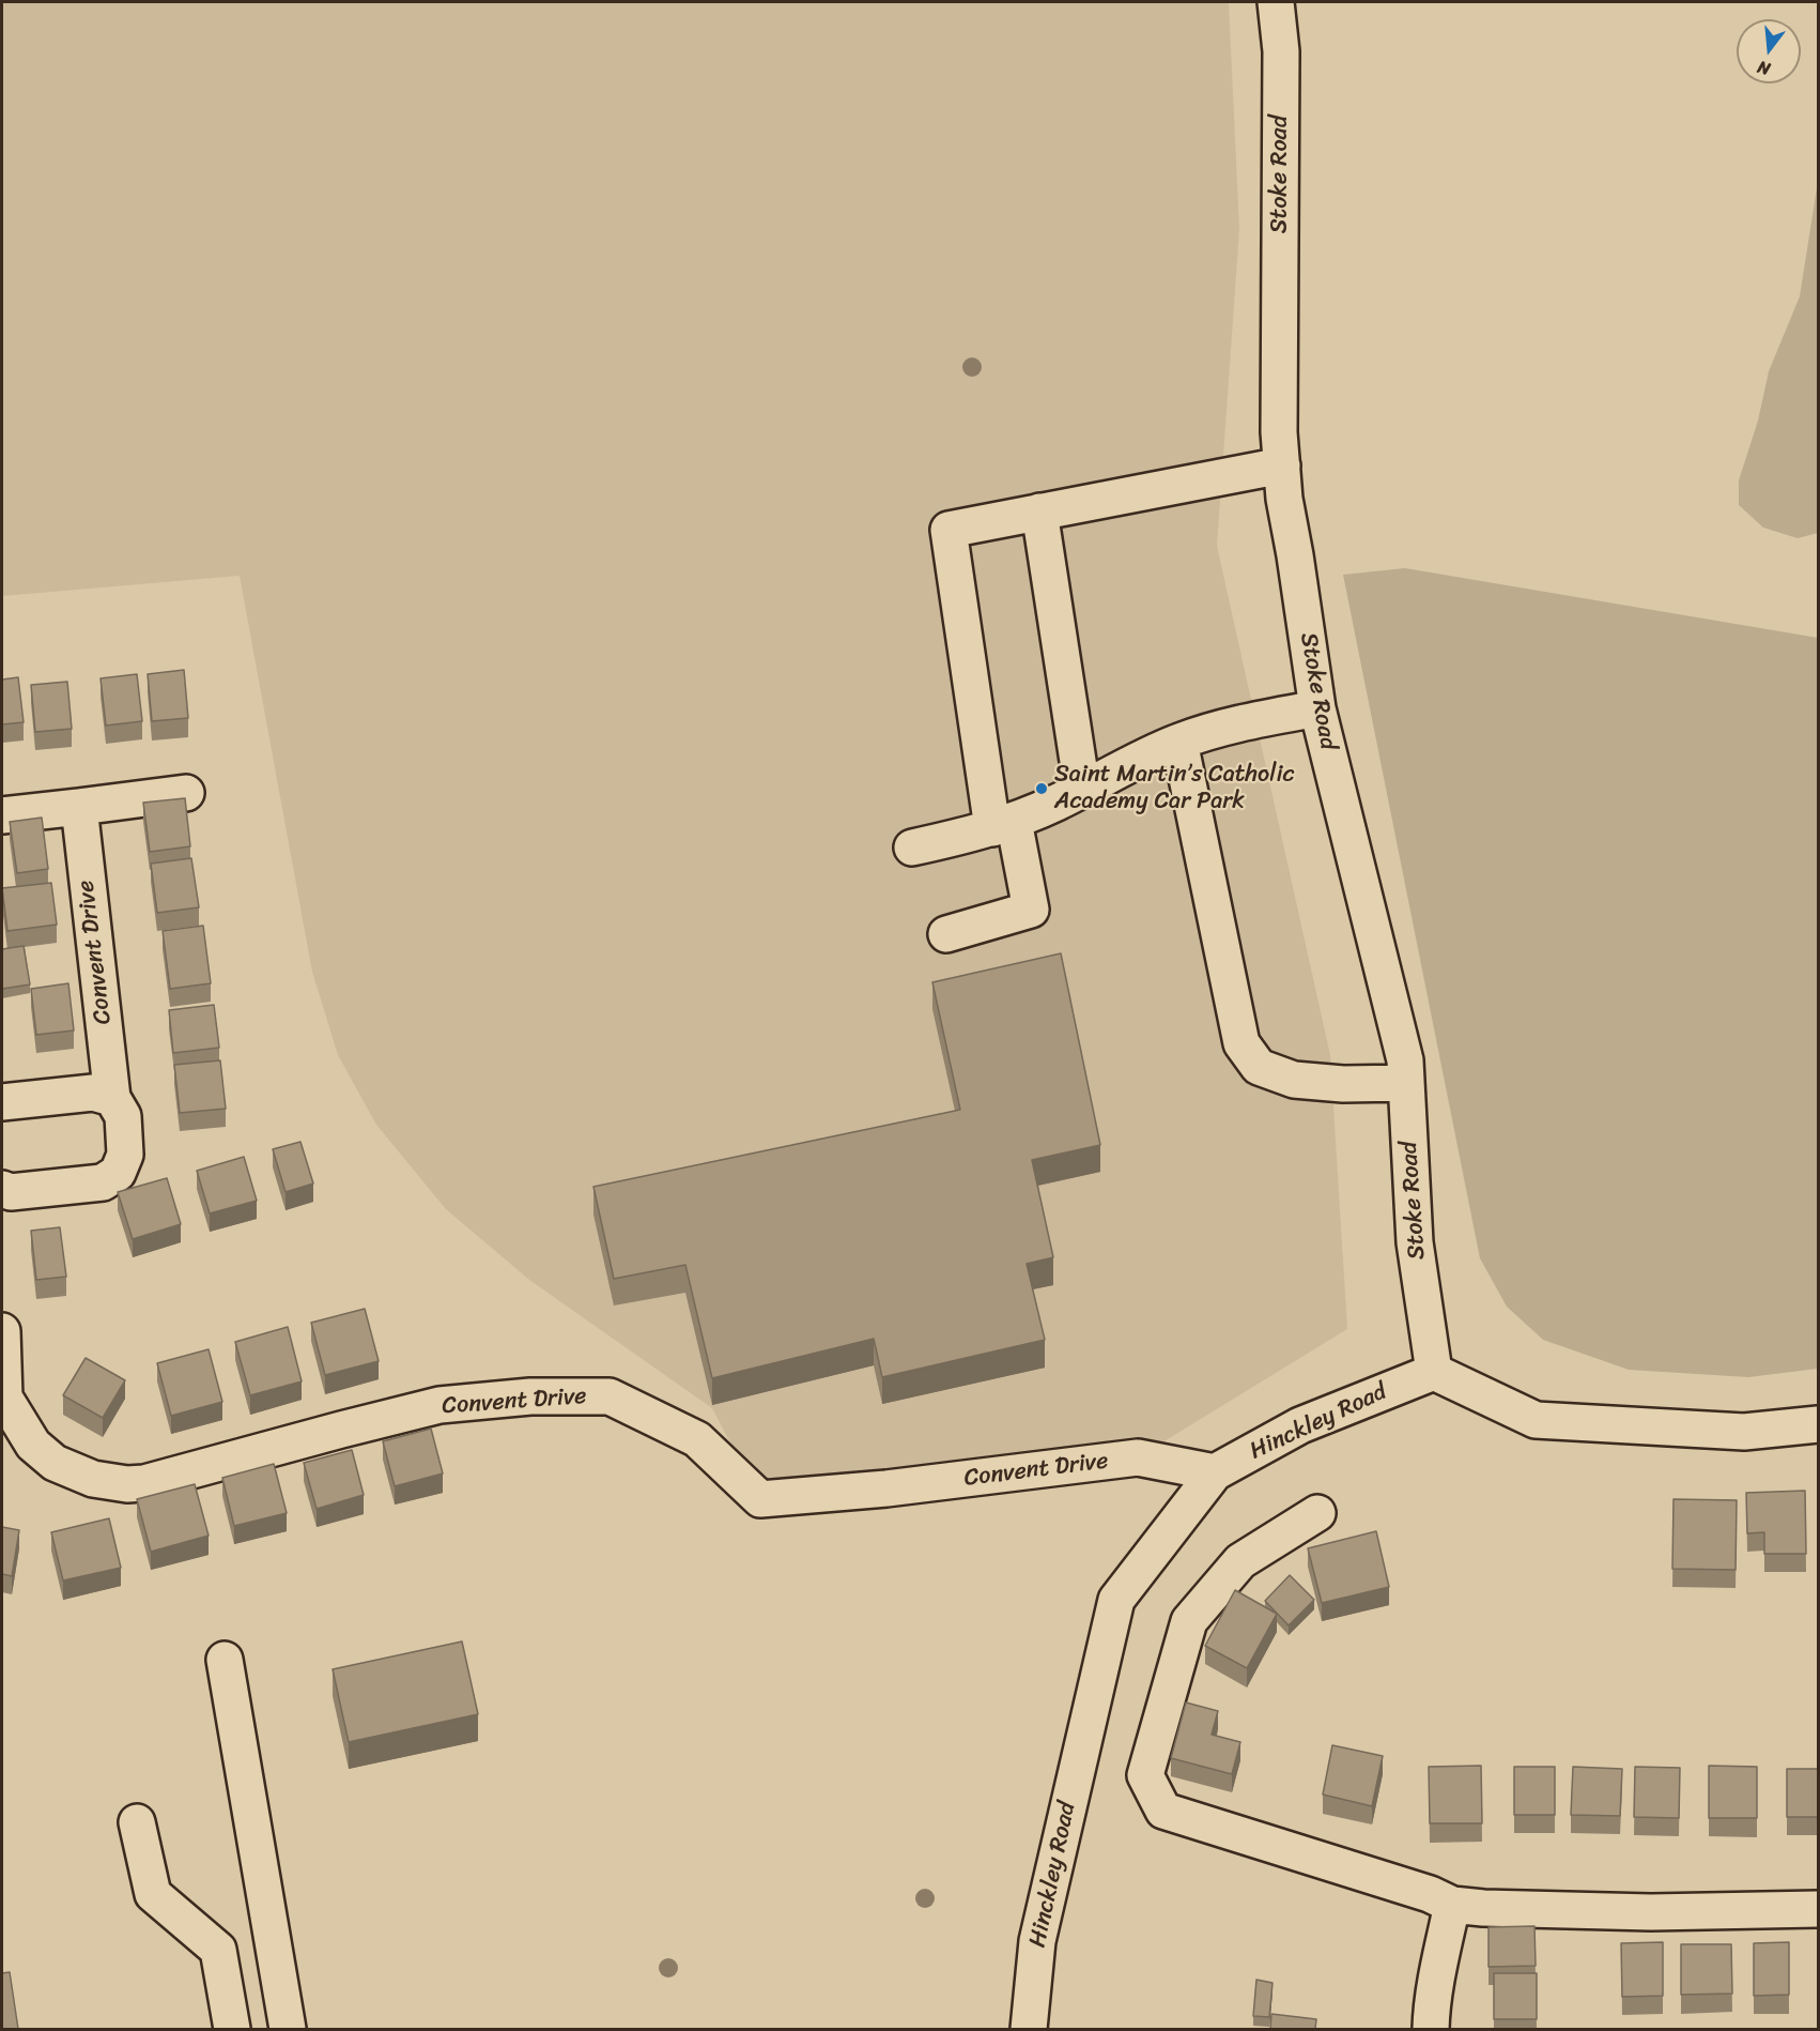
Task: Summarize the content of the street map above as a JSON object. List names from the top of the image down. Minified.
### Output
{"streets":{"street":["Stoke Road","Convent Drive","Hinckley Road"]},"crossings":[["Stoke Road","Hinckley Road"],["Convent Drive","Hinckley Road"]],"places":["Saint Martin’s Catholic Academy Car Park"],"north":"bottom"}
